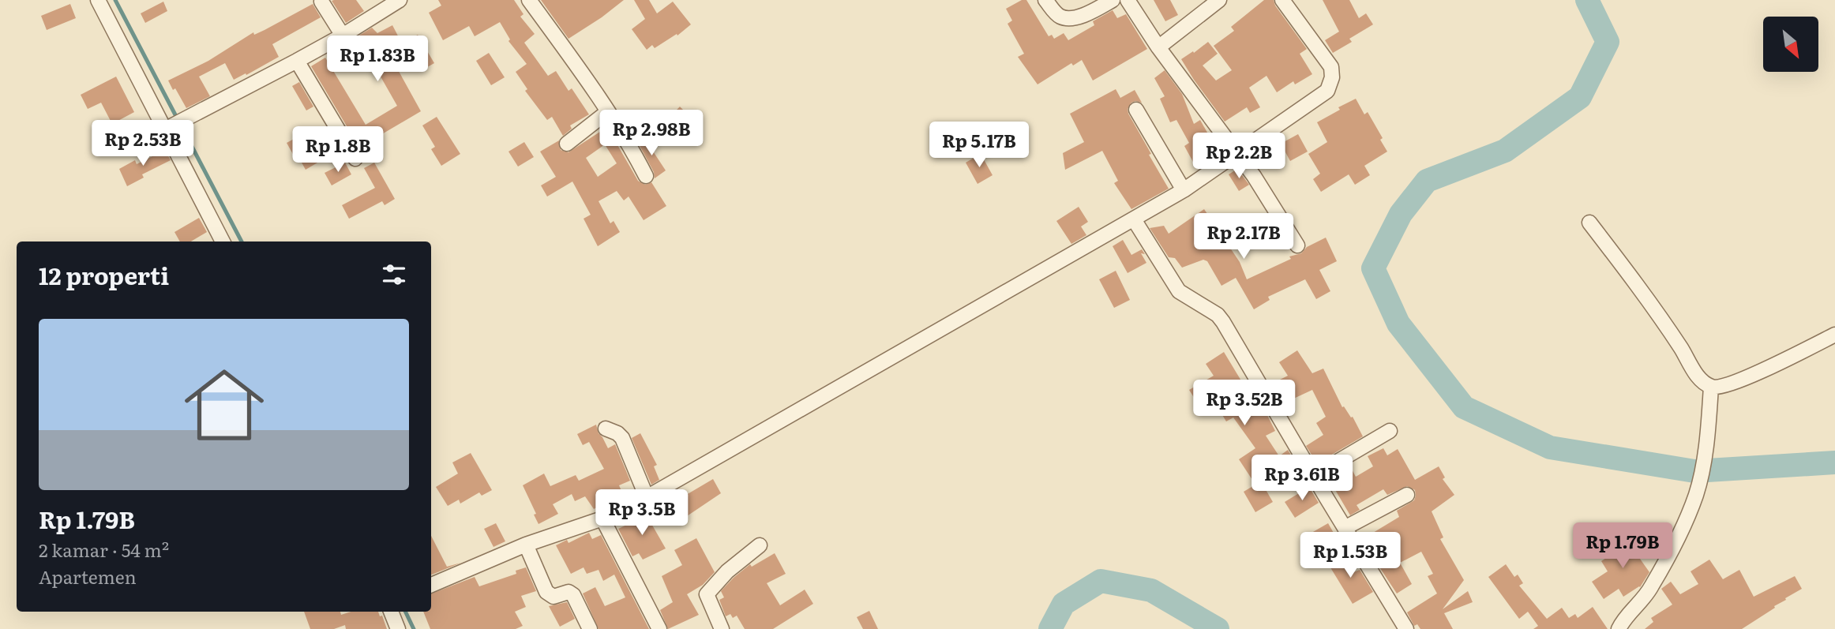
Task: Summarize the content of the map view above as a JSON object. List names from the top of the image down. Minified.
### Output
{"north":"bottom right","page":{"price":["Rp 1.83B","Rp 2.98B","Rp 2.53B","Rp 5.17B","Rp 1.8B","Rp 2.2B","Rp 2.17B","Rp 3.52B","Rp 3.61B","Rp 3.5B","Rp 1.79B","Rp 1.53B"],"heading":"12 properti","list":[{"name":"Rp 1.79B","note":"2 kamar · 54 m² · Apartemen"}]}}
